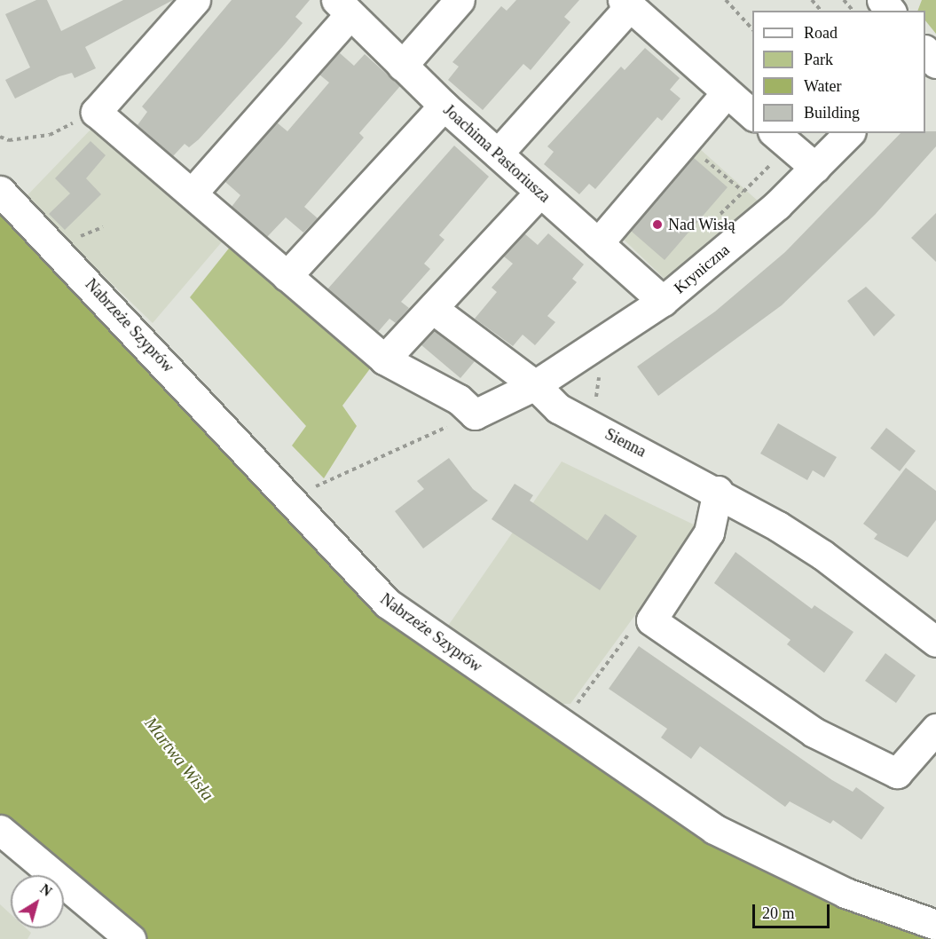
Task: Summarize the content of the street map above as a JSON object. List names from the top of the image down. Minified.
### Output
{"streets":{"street":["Joachima Pastoriusza","Kryniczna","Nabrzeże Szyprów","Sienna"]},"crossings":[["Joachima Pastoriusza","Kryniczna"],["Kryniczna","Sienna"]],"water":["Martwa Wisła"],"places":["Nad Wisłą"],"legend":["Road","Park","Water","Building"],"scale_bar":"20 m","north":"top right"}
